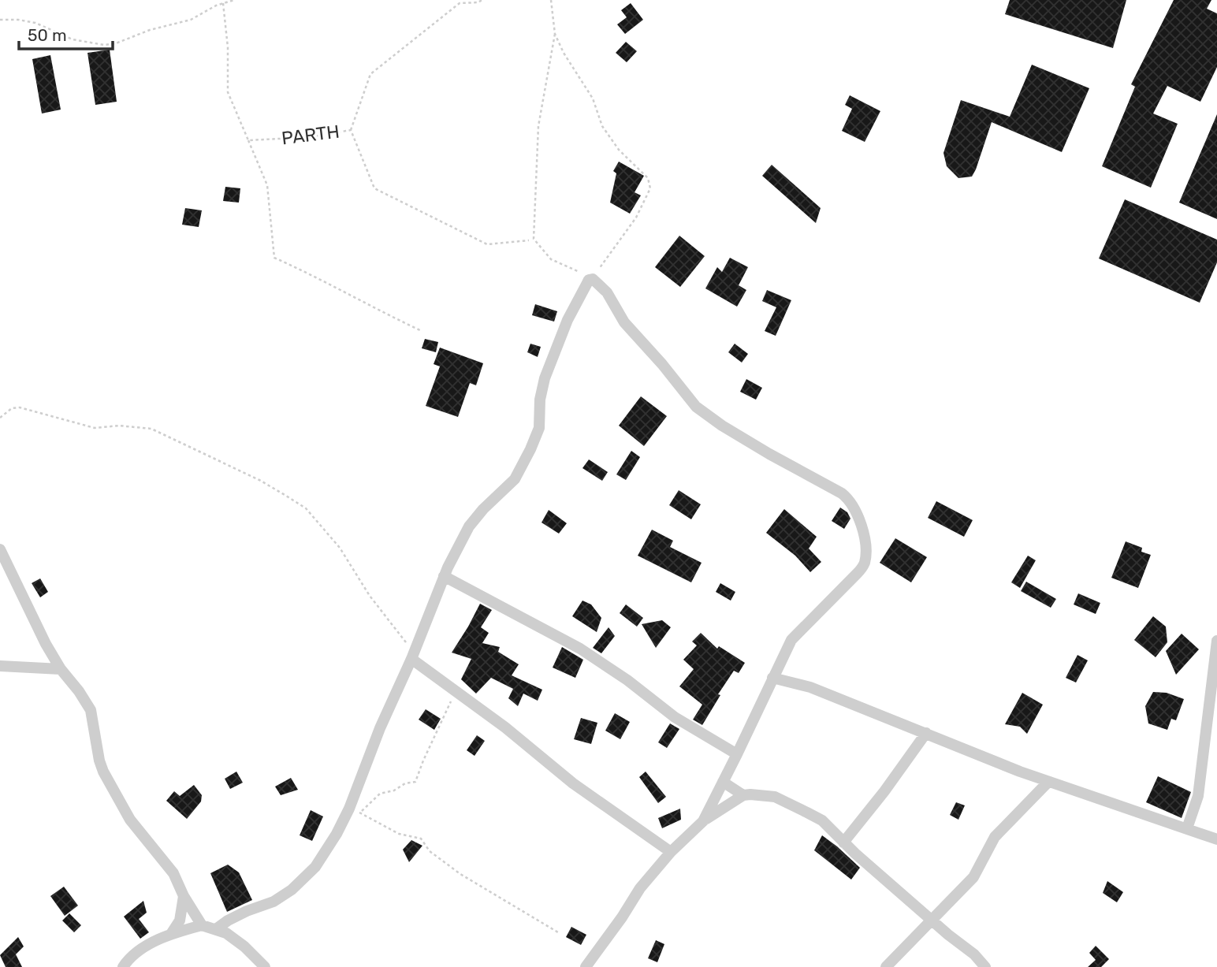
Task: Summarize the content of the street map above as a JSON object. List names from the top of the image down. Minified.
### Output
{"streets":{"path":["PARTH"]},"scale_bar":"50 m"}
